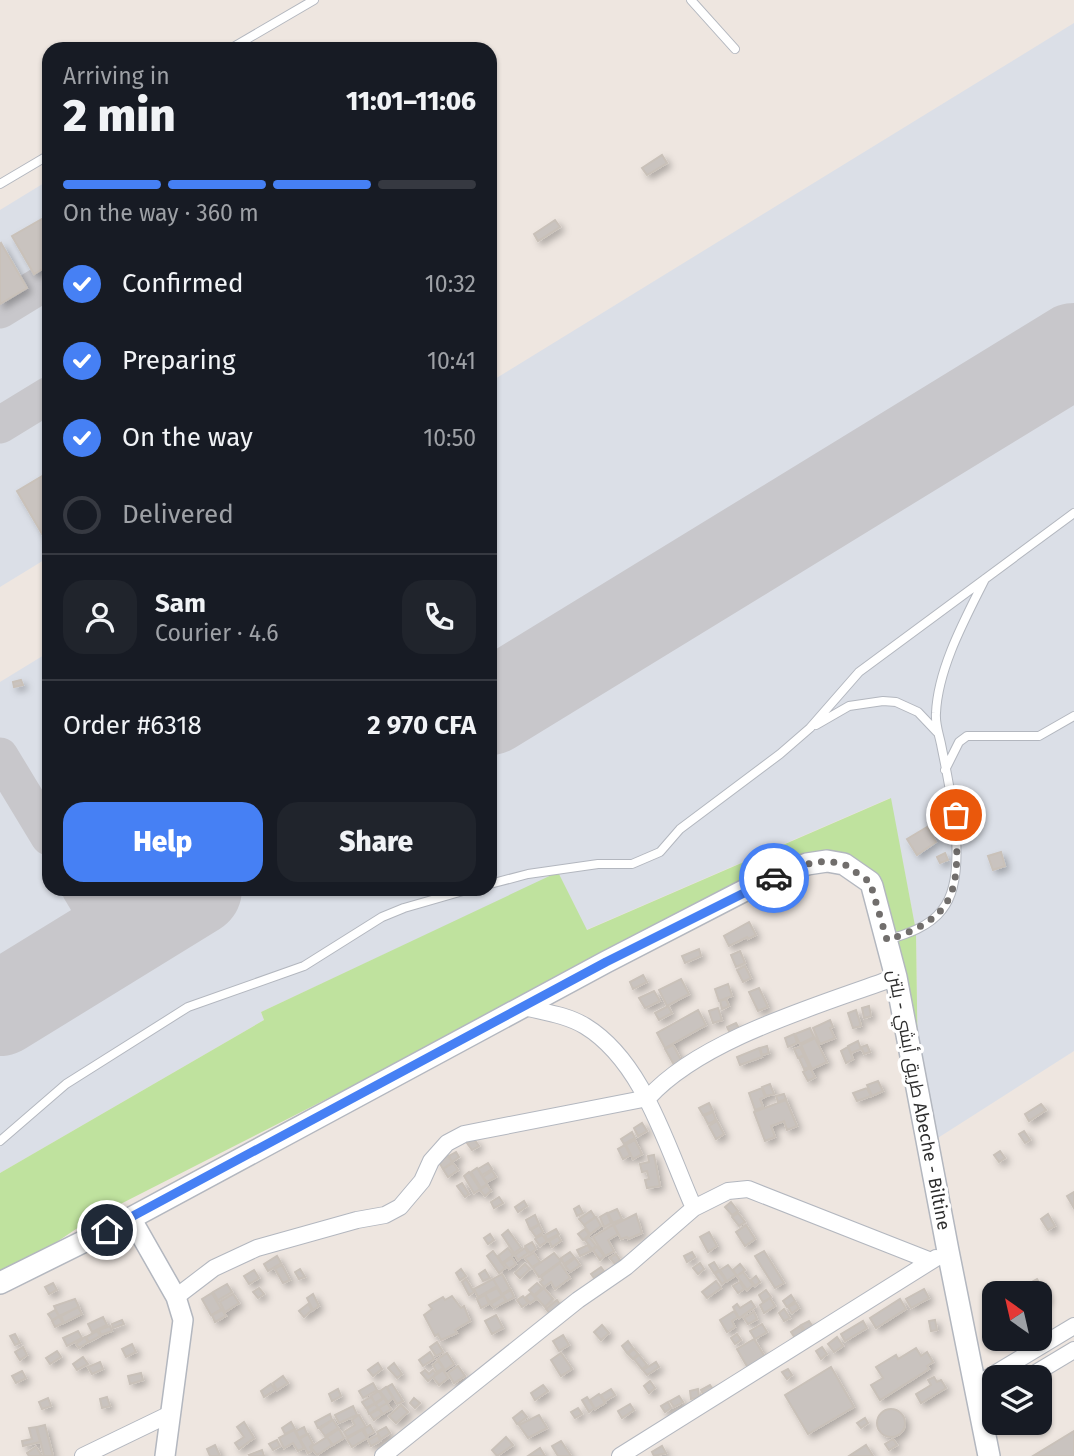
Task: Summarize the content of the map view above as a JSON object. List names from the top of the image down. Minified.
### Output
{"streets":{"main road":["طريق أبشي - بلتن Abeche - Biltine"]},"north":"top left","page":{"heading":["2 min","Arriving in","11:01–11:06"],"panel":["Sam","Courier · 4.6","Order #6318","2 970 CFA"],"bar":"On the way · 360 m","list":[["Confirmed","10:32"],["Preparing","10:41"],["On the way","10:50"],"Delivered"],"buttons":["Help","Share"]}}
